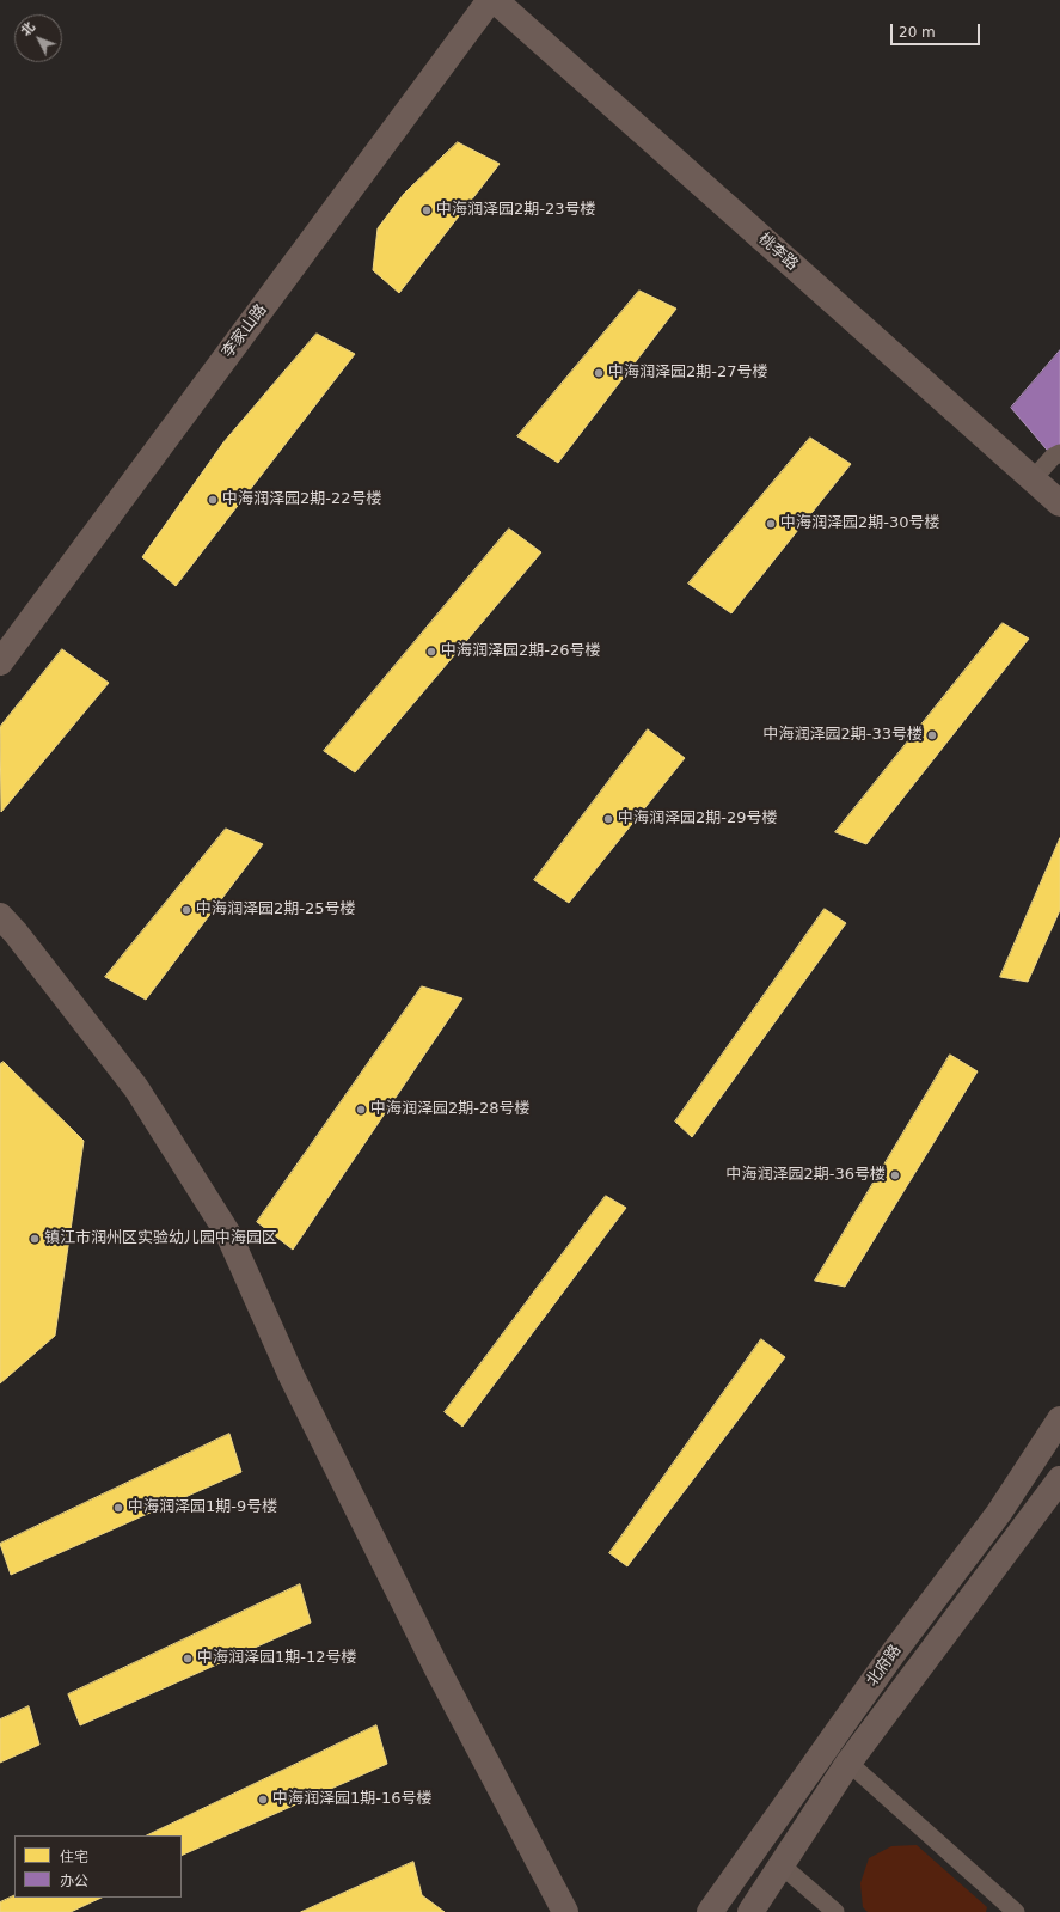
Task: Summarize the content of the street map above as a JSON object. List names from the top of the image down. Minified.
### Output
{"streets":{"street":["桃李路","李家山路","北府路"]},"places":["中海润泽园2期-23号楼","中海润泽园2期-27号楼","中海润泽园2期-22号楼","中海润泽园2期-30号楼","中海润泽园2期-26号楼","中海润泽园2期-33号楼","中海润泽园2期-29号楼","中海润泽园2期-25号楼","中海润泽园2期-28号楼","中海润泽园2期-36号楼","镇江市润州区实验幼儿园中海园区","中海润泽园1期-9号楼","中海润泽园1期-12号楼","中海润泽园1期-16号楼"],"legend":["住宅","办公"],"scale_bar":"20 m","north":"top left"}
